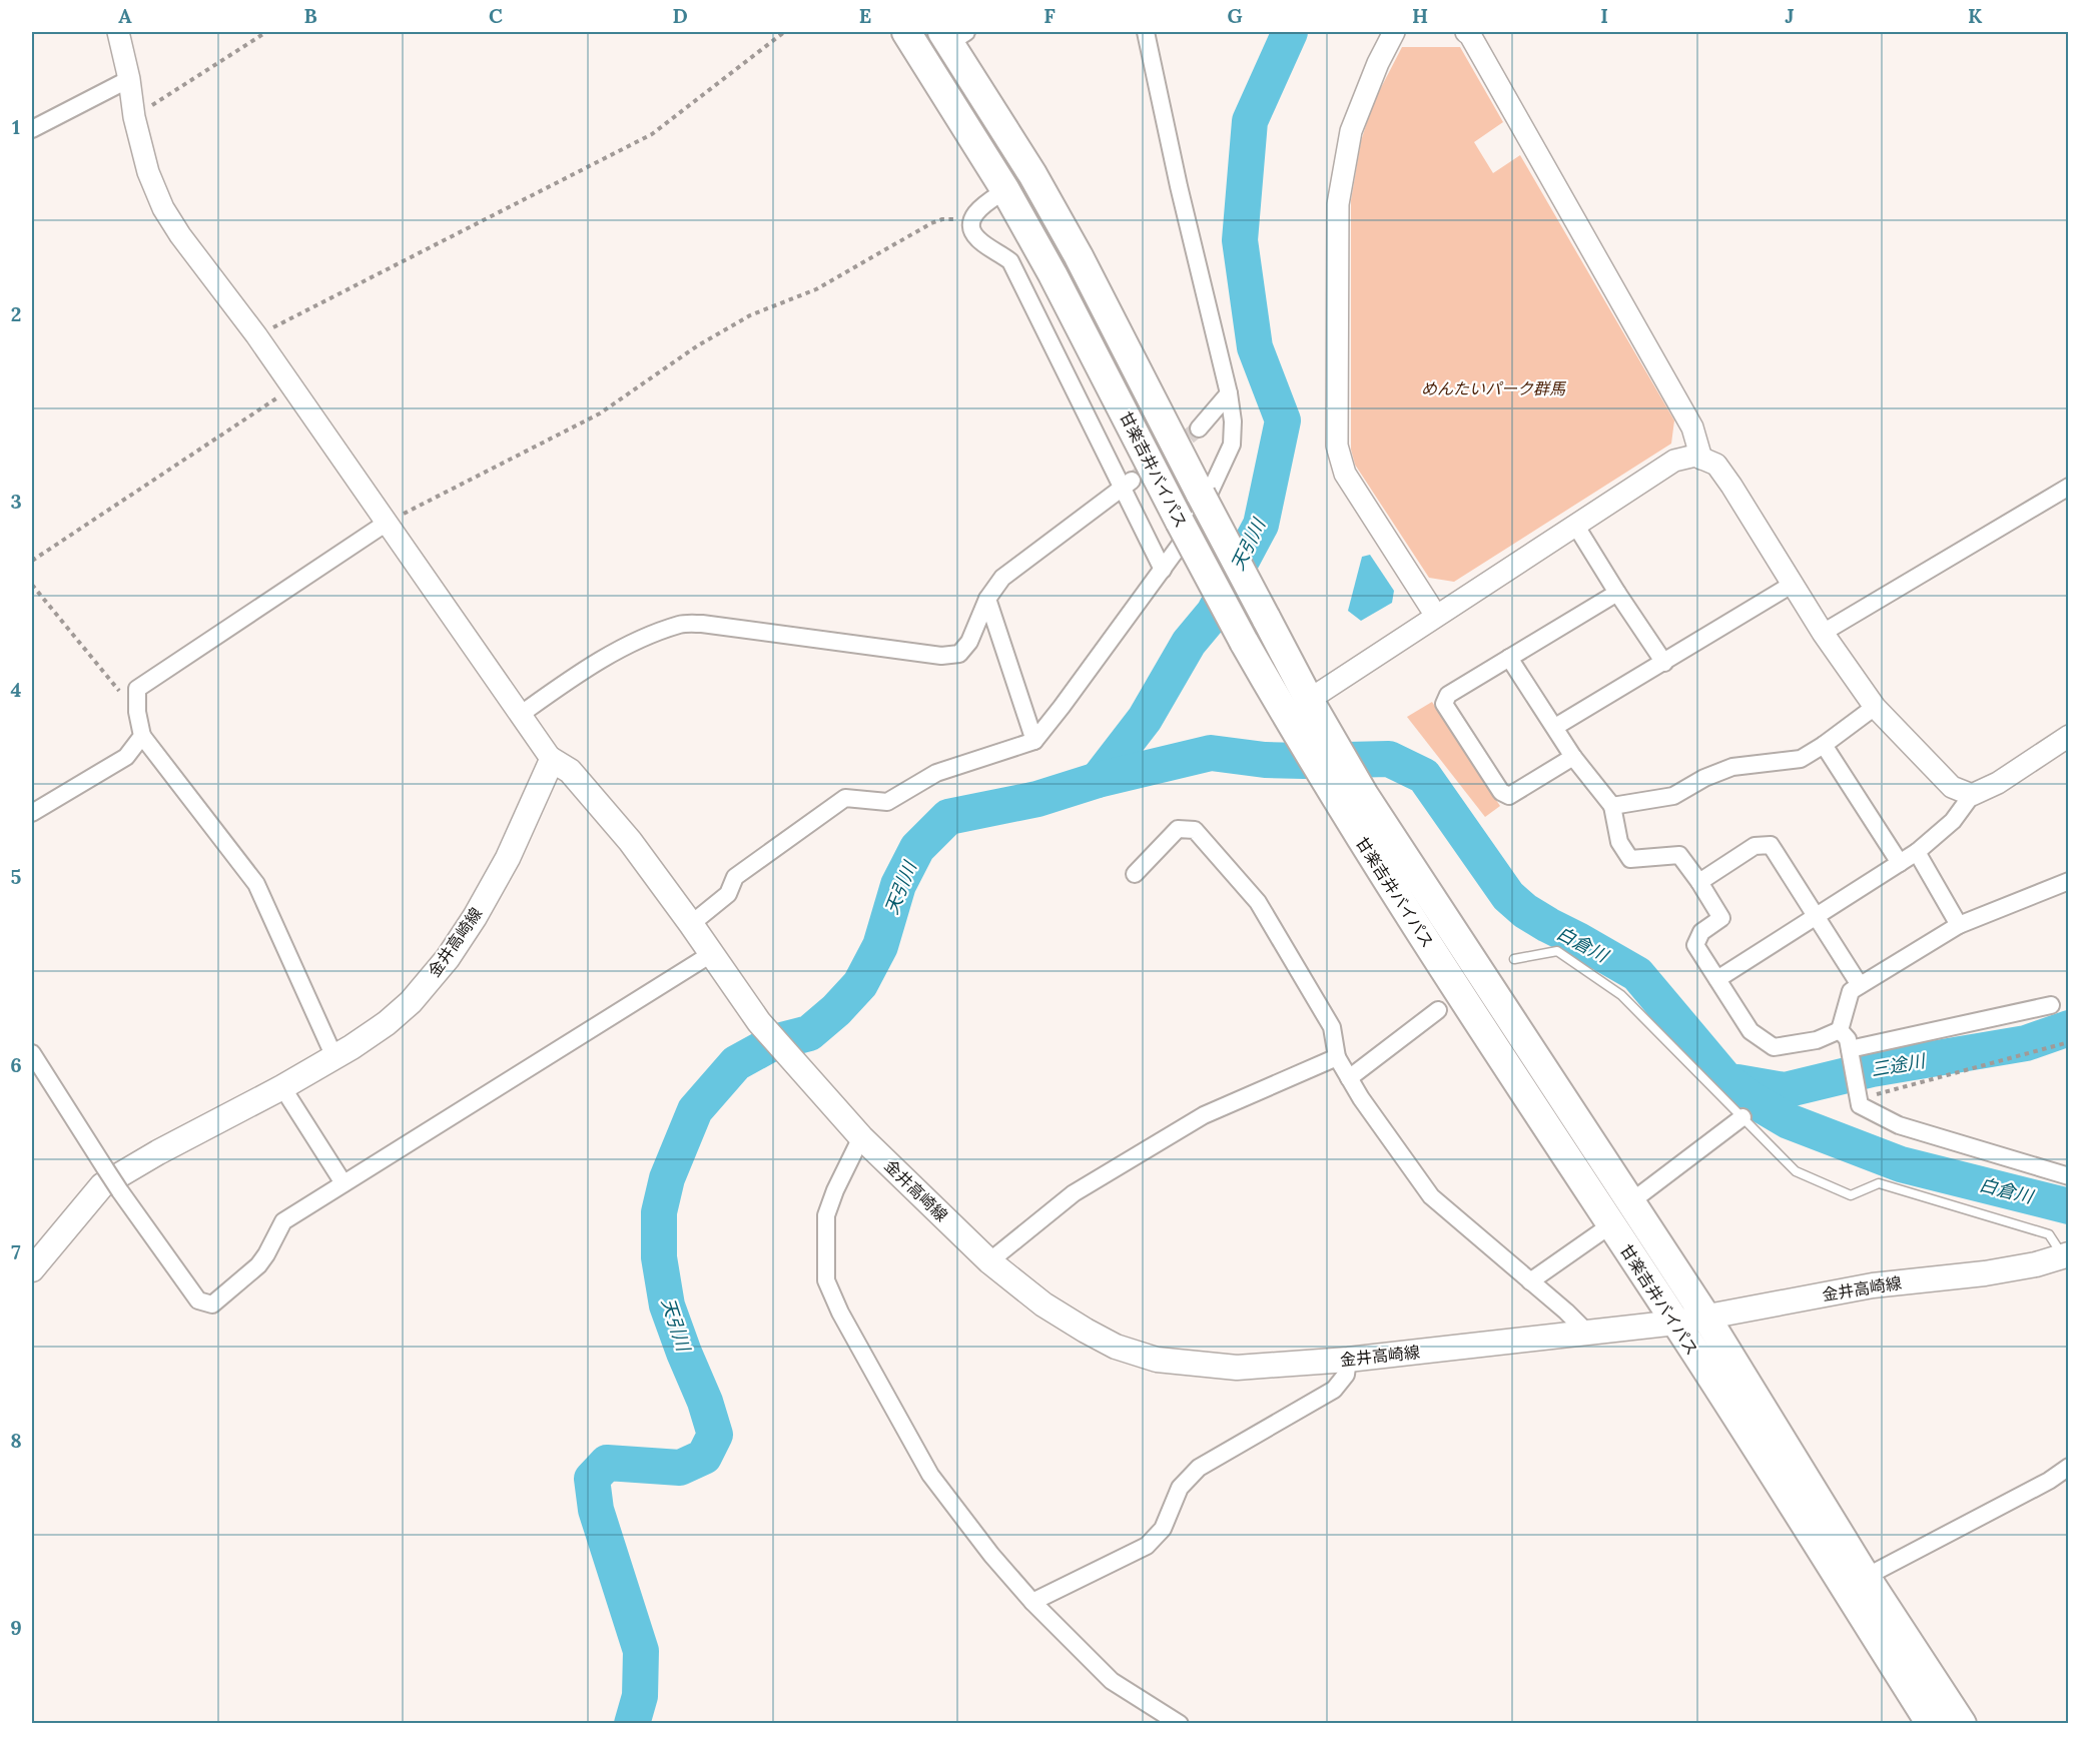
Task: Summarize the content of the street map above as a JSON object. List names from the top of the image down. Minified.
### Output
{"streets":{"highway":["甘楽吉井バイパス"],"main road":["金井高崎線"]},"crossings":[["甘楽吉井バイパス","金井高崎線"]],"water":["天引川","白倉川","三途川"],"parks":["めんたいパーク群馬"],"grid":{"columns":["A","B","C","D","E","F","G","H","I","J","K"],"rows":["1","2","3","4","5","6","7","8","9"]}}
